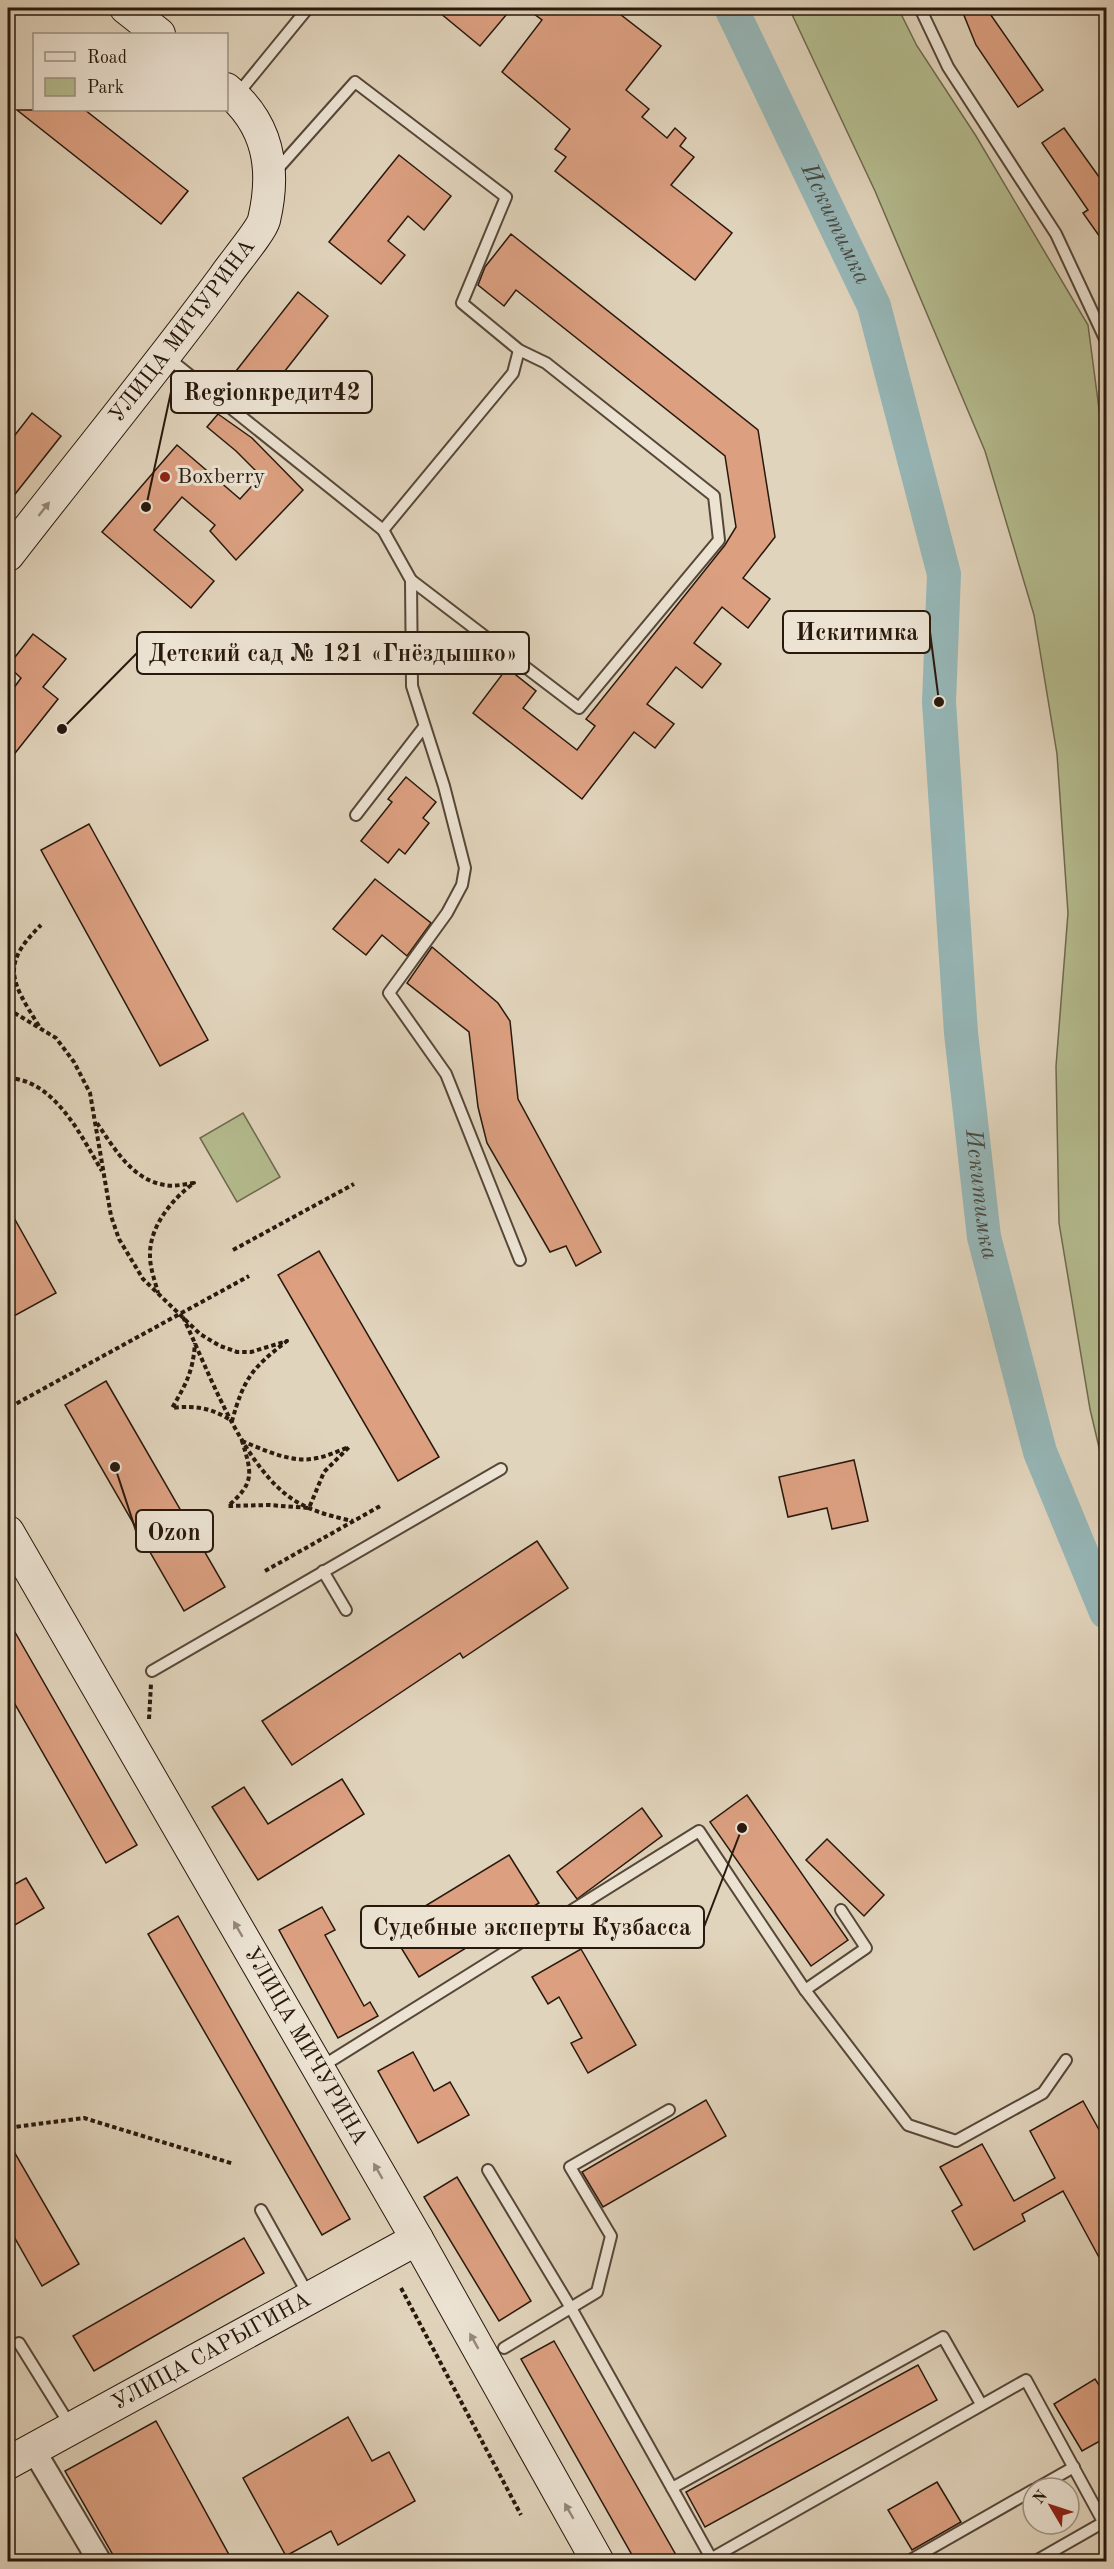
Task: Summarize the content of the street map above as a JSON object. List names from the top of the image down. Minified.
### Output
{"streets":{"street":["УЛИЦА МИЧУРИНА","УЛИЦА САРЫГИНА"]},"crossings":[["УЛИЦА МИЧУРИНА","УЛИЦА САРЫГИНА"]],"one_way":["УЛИЦА МИЧУРИНА"],"water":["Искитимка"],"places":["Boxberry","Regionкредит42","Искитимка","Детский сад № 121 «Гнёздышко»","Ozon","Судебные эксперты Кузбасса"],"legend":["Road","Park"],"north":"top left"}
